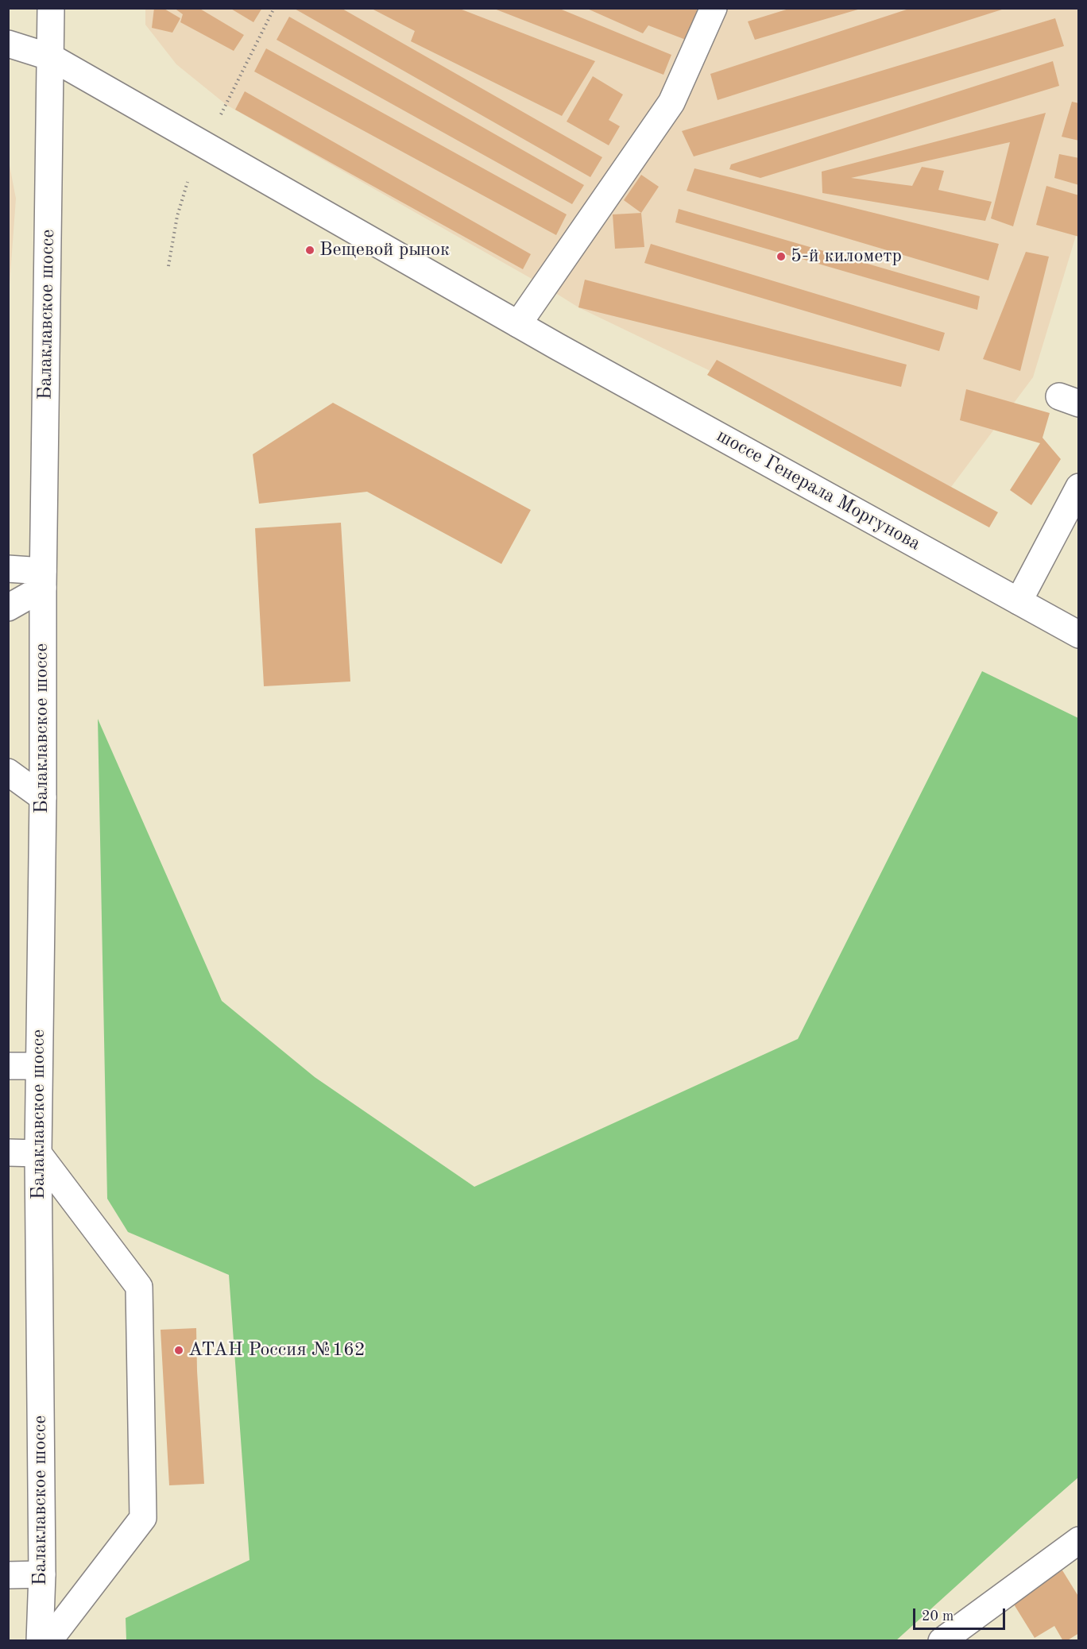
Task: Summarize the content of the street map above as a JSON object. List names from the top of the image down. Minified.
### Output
{"streets":{"main road":["Балаклавское шоссе","шоссе Генерала Моргунова"]},"crossings":[["Балаклавское шоссе","шоссе Генерала Моргунова"]],"places":["Вещевой рынок","5-й километр","АТАН Россия №162"],"scale_bar":"20 m"}
